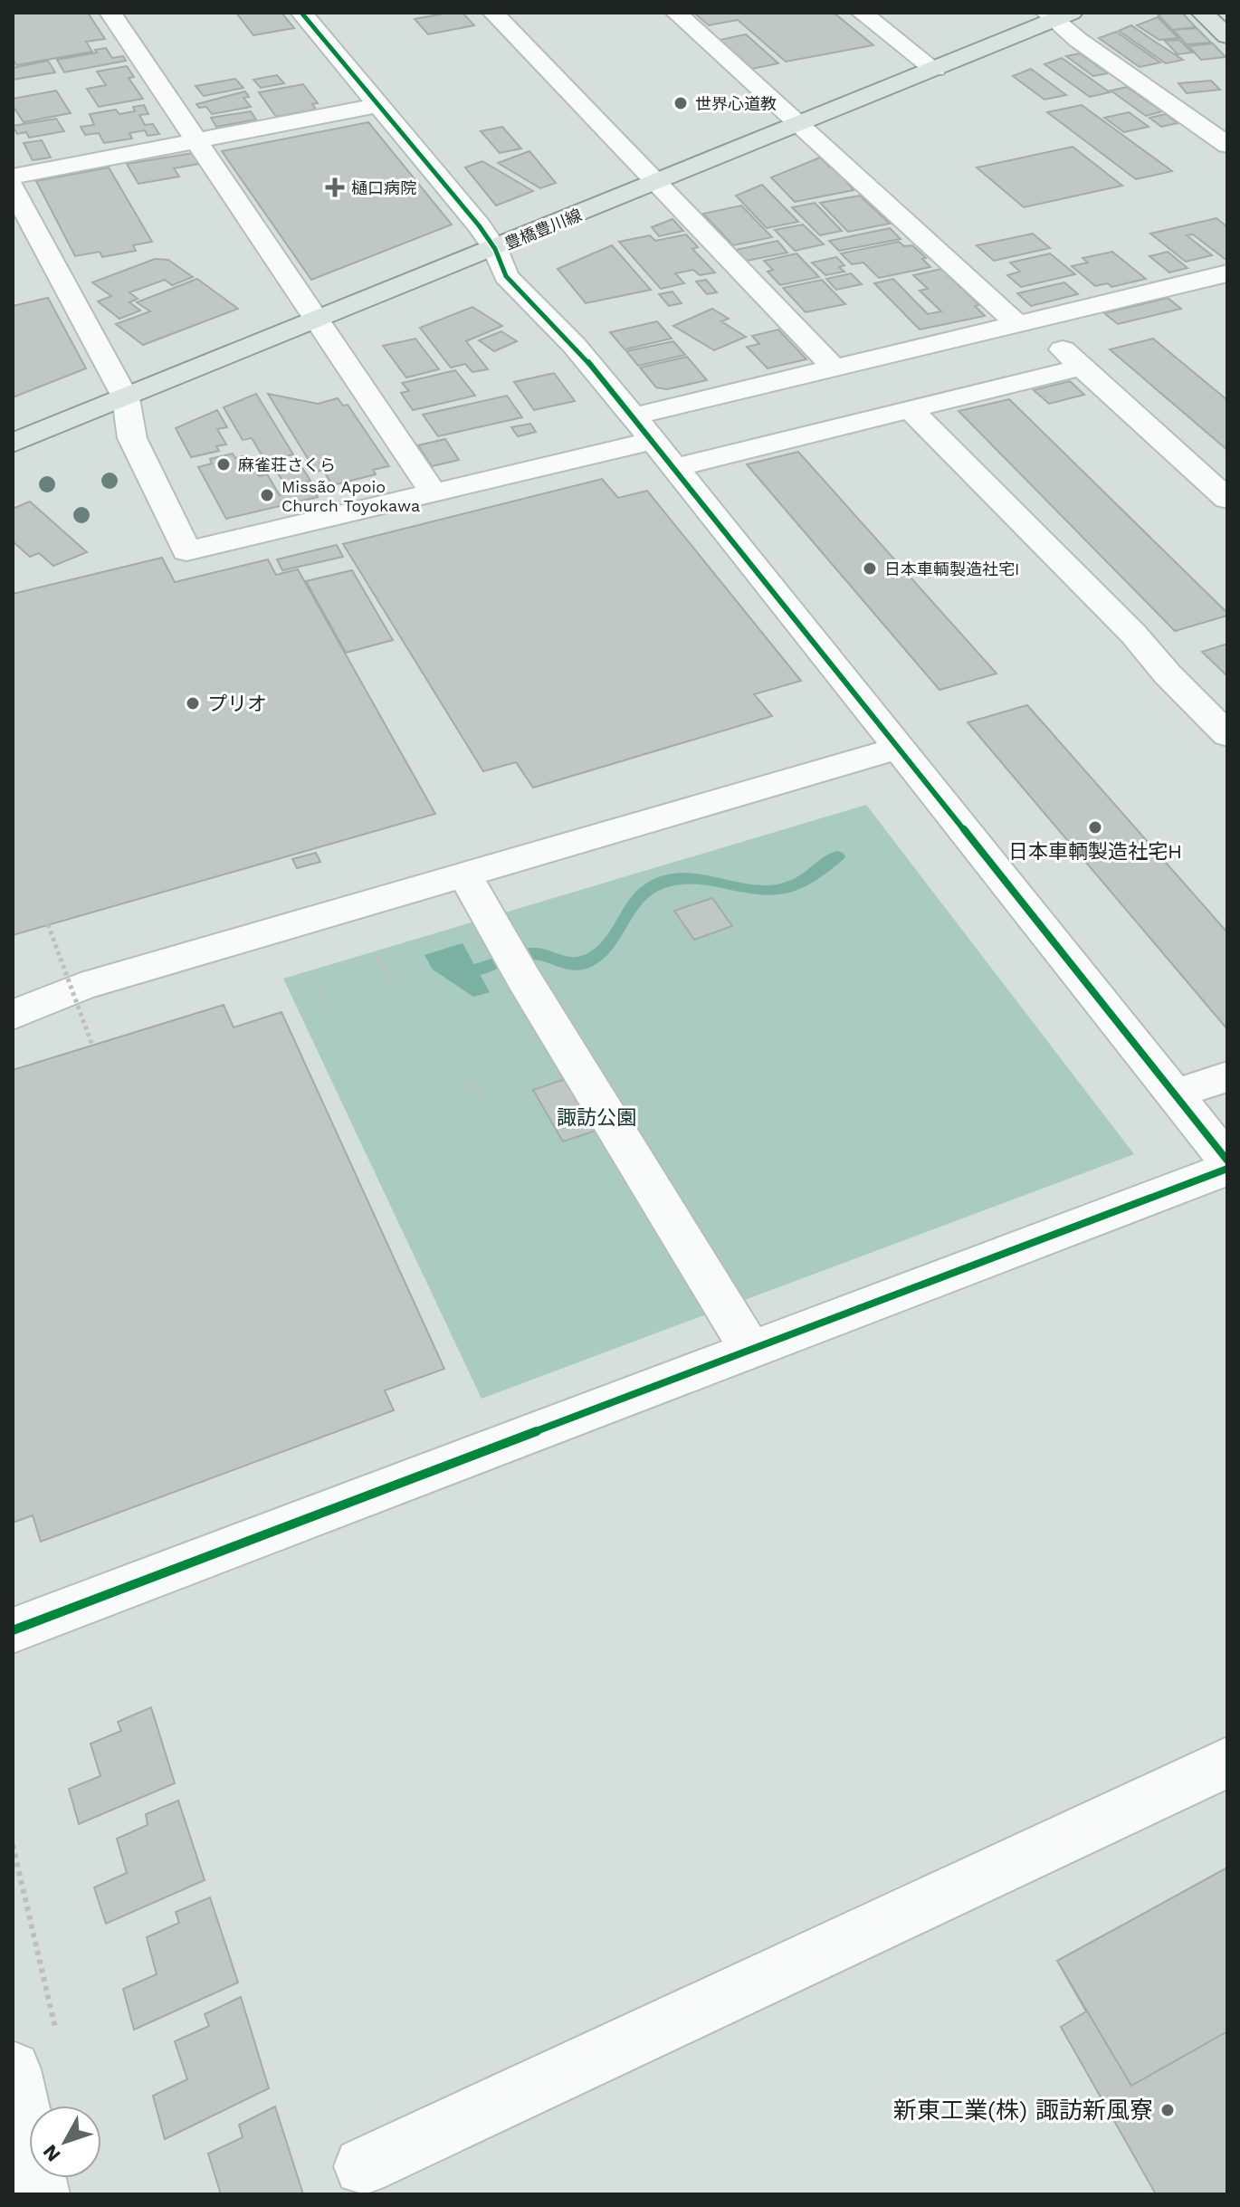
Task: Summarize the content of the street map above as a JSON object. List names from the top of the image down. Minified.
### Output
{"streets":{"main road":["豊橋豊川線"]},"parks":["諏訪公園"],"places":{"other":["世界心道教","麻雀荘さくら","Missão Apoio Church Toyokawa","日本車輌製造社宅I","プリオ","日本車輌製造社宅H","新東工業(株) 諏訪新風寮"],"health":["樋口病院"]},"north":"bottom left"}
